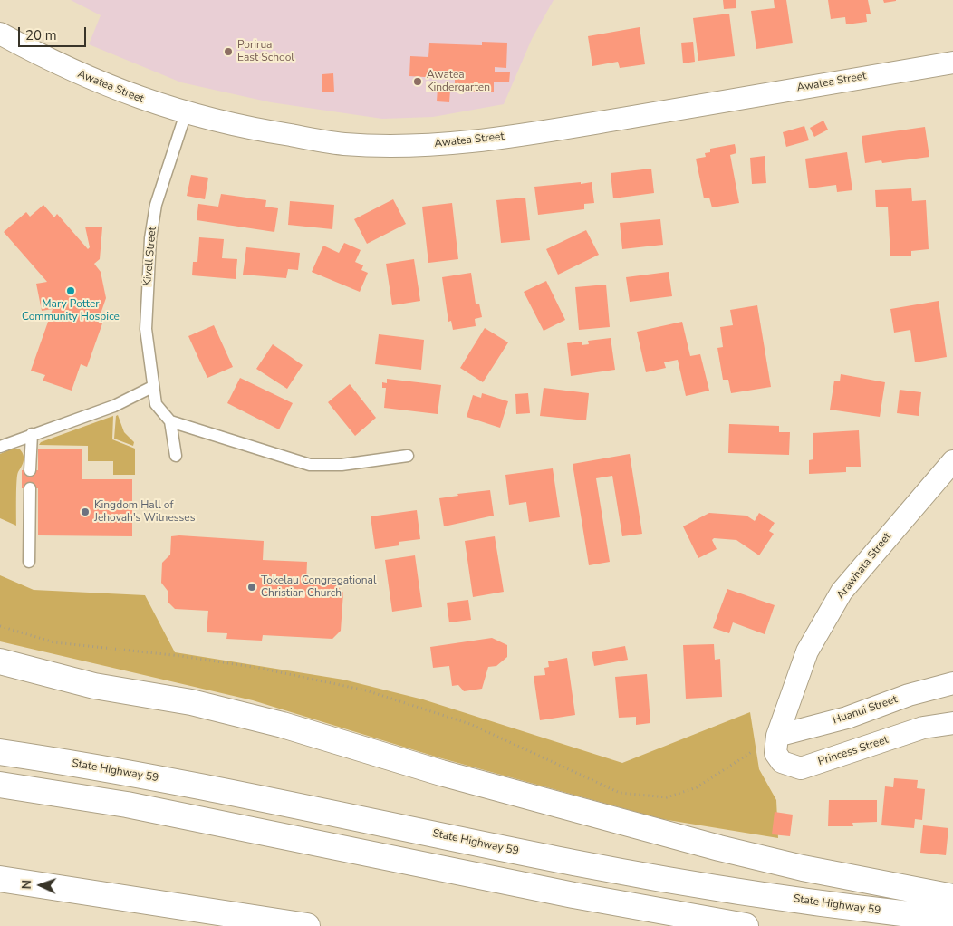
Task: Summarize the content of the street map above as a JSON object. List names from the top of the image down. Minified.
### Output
{"streets":{"main road":["State Highway 59"],"street":["Awatea Street","Arawhata Street","Huanui Street","Princess Street"],"lane":["Kivell Street"]},"crossings":[["Awatea Street","Kivell Street"],["Arawhata Street","Huanui Street"],["Arawhata Street","Princess Street"],["Huanui Street","Princess Street"]],"places":["Porirua East School","Awatea Kindergarten","Mary Potter Community Hospice","Kingdom Hall of Jehovah's Witnesses","Tokelau Congregational Christian Church"],"scale_bar":"20 m","north":"left"}
